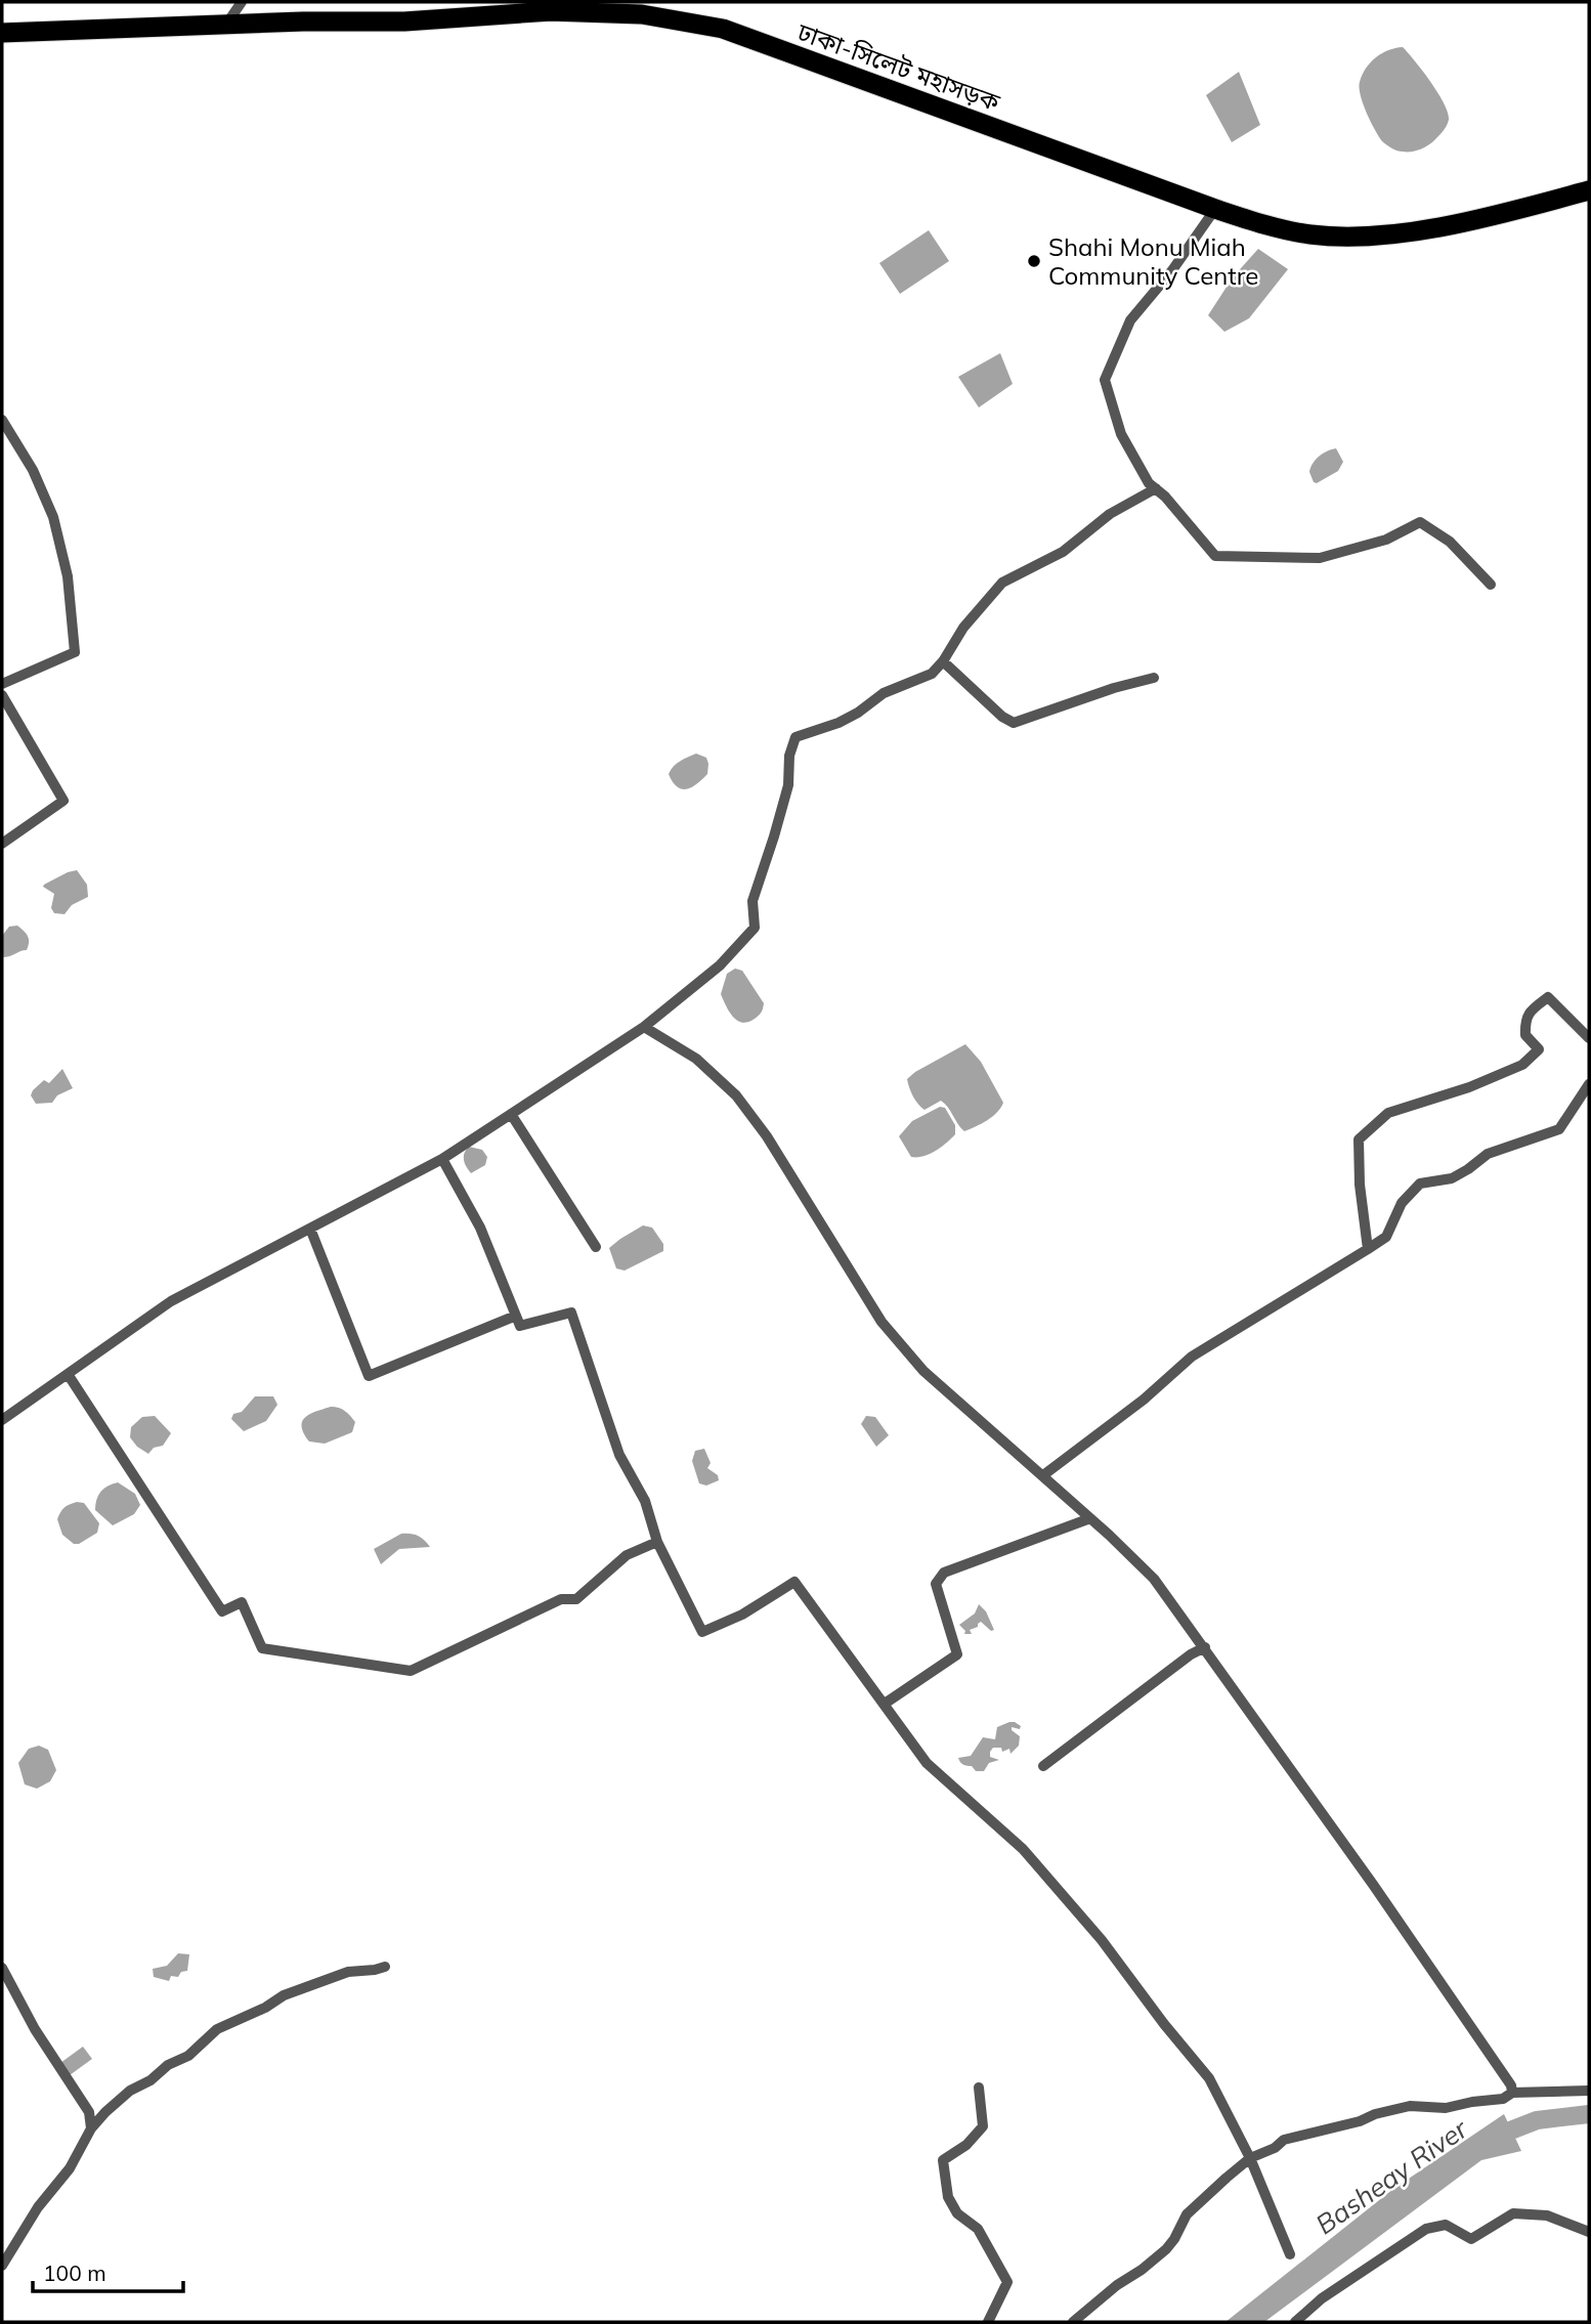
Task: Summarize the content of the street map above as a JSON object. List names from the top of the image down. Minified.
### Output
{"streets":{"highway":["ঢাকা-সিলেট মহাসড়ক"]},"water":["Basheay River"],"places":["Shahi Monu Miah Community Centre"],"scale_bar":"100 m"}
